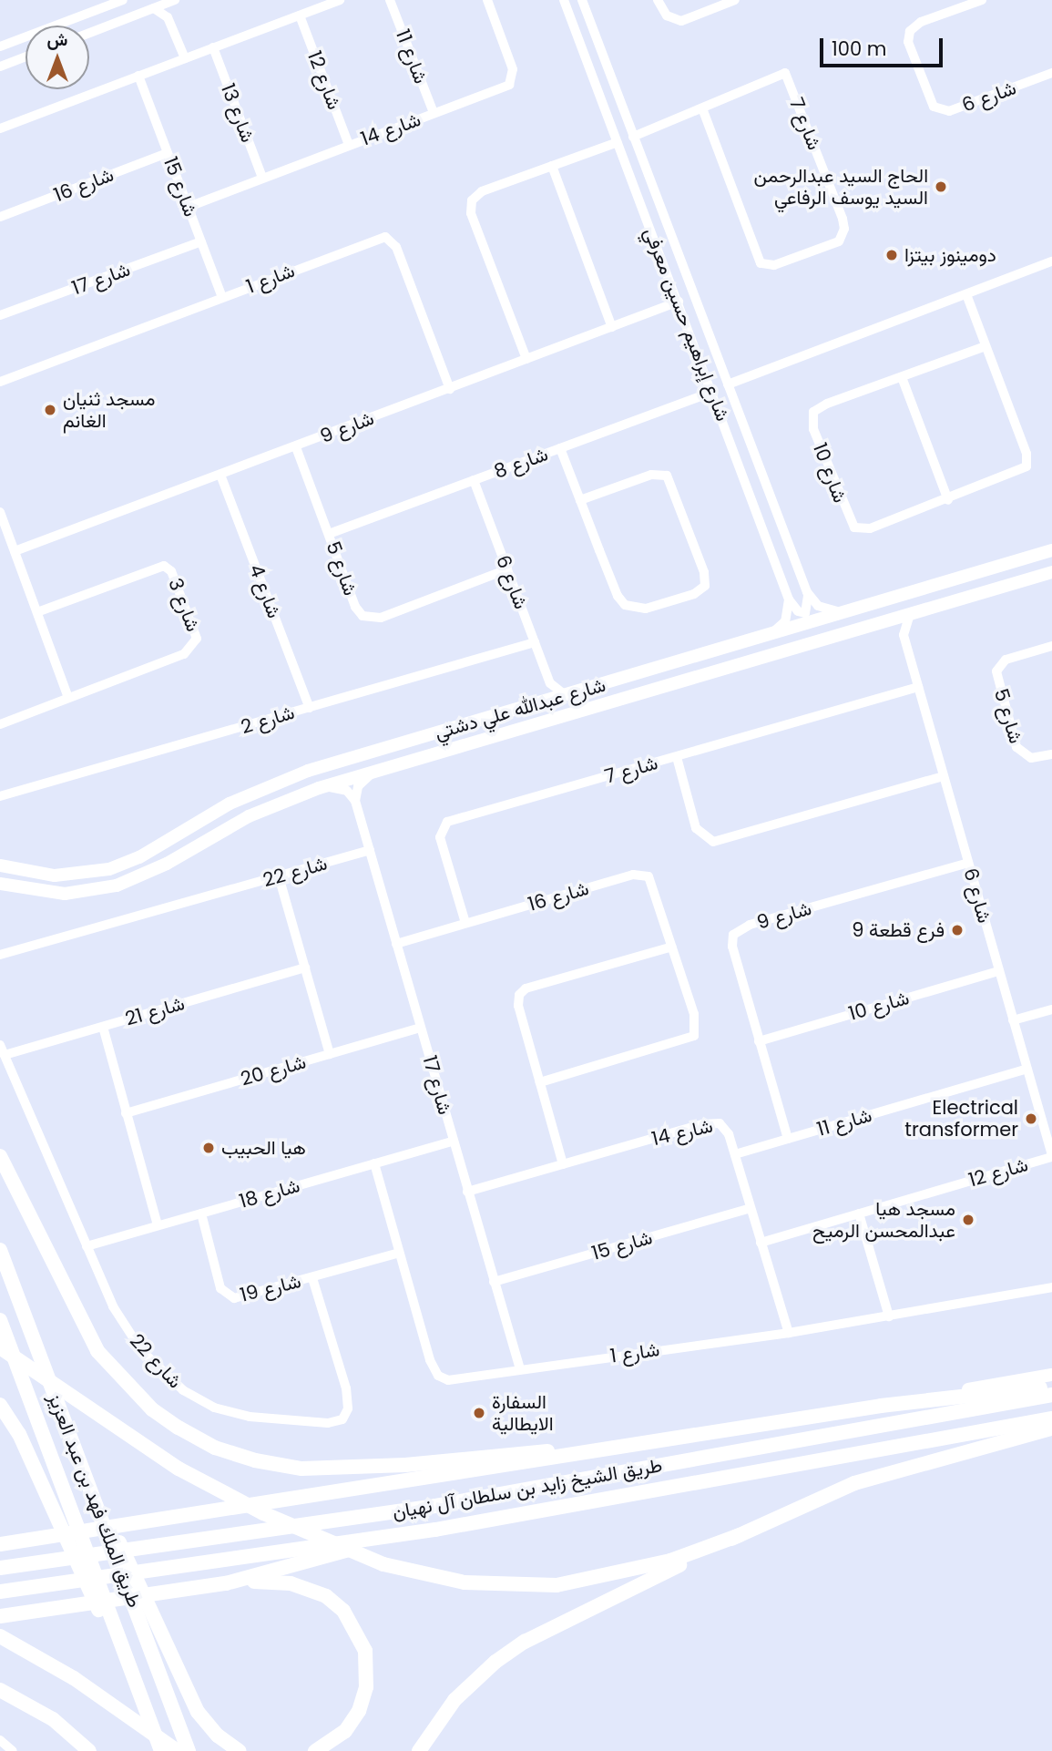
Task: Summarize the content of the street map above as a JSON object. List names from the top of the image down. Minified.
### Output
{"streets":{"highway":["طريق الشيخ زايد بن سلطان آل نهيان","طريق الملك فهد بن عبد العزيز"],"main road":["شارع عبدالله علي دشتي"],"street":["شارع 11","شارع 12","شارع 6","شارع 13","شارع 7","شارع 14","شارع 16","شارع 15","شارع 17","شارع 1","شارع إبراهيم حسين معرفي","شارع 9","شارع 8","شارع 10","شارع 5","شارع 4","شارع 3","شارع 2","شارع 22","شارع 21","شارع 20","شارع 18","شارع 19"]},"crossings":[["شارع 11","شارع 6"],["شارع 11","شارع 14"],["شارع 11","شارع 9"],["شارع 12","شارع 6"],["شارع 12","شارع 14"],["شارع 6","شارع 7"],["شارع 6","شارع 9"],["شارع 6","شارع 8"],["شارع 6","شارع 10"],["شارع 6","شارع 5"],["شارع 6","شارع عبدالله علي دشتي"],["شارع 6","شارع 2"],["شارع 13","شارع 14"],["شارع 7","شارع 16"],["شارع 7","شارع إبراهيم حسين معرفي"],["شارع 14","شارع 15"],["شارع 14","شارع 17"],["شارع 14","شارع 1"],["شارع 16","شارع 15"],["شارع 16","شارع 17"],["شارع 15","شارع 17"],["شارع 15","شارع 1"],["شارع 17","شارع 1"],["شارع 17","شارع 22"],["شارع 17","شارع 20"],["شارع 17","شارع 18"],["شارع 1","شارع 9"],["شارع 1","شارع 18"],["شارع 1","شارع 19"],["شارع إبراهيم حسين معرفي","شارع 9"],["شارع إبراهيم حسين معرفي","شارع 8"],["شارع 9","شارع 10"],["شارع 9","شارع 5"],["شارع 9","شارع 4"],["شارع 8","شارع 5"],["شارع 4","شارع 2"],["شارع 22","شارع 21"],["شارع 22","شارع 18"],["شارع 22","شارع 19"],["شارع 18","شارع 19"]],"places":["الحاج السيد عبدالرحمن السيد يوسف الرفاعي","دومينوز بيتزا","مسجد ثنيان الغانم","فرع قطعة 9","Electrical transformer","هيا الحبيب","مسجد هيا عبدالمحسن الرميح","السفارة الايطالية"],"scale_bar":"100 m","north":"top"}
